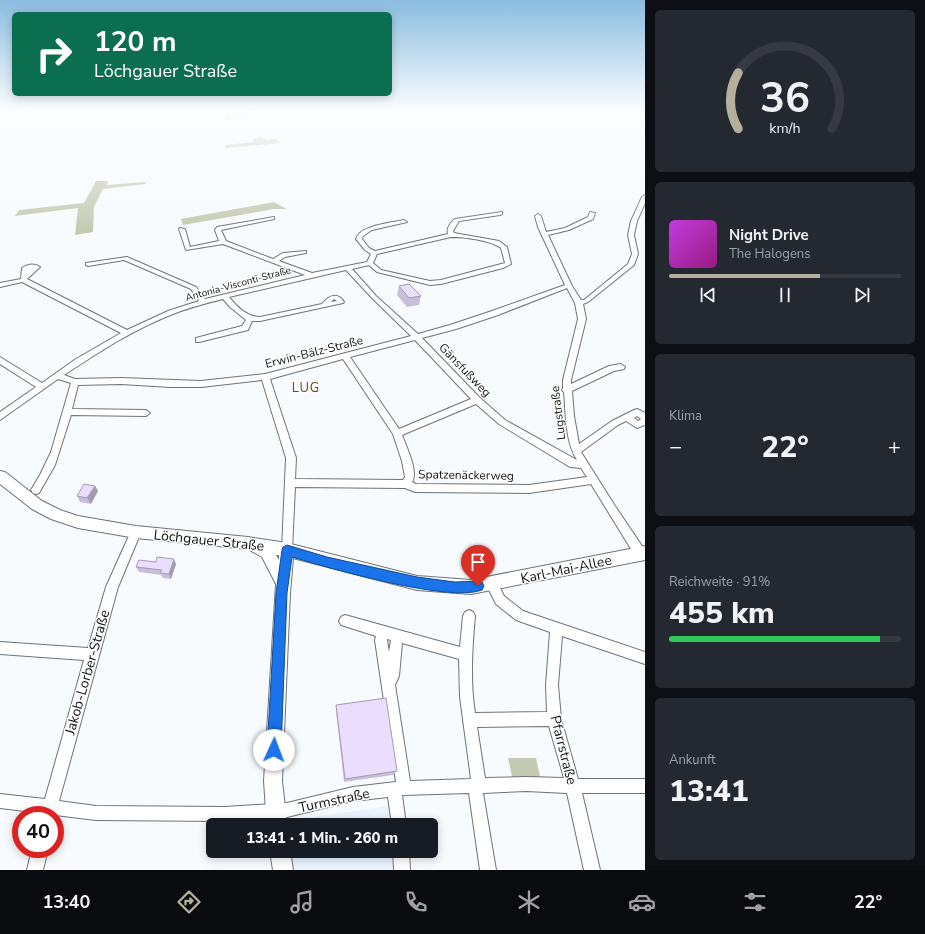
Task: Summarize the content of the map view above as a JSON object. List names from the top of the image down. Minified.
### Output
{"streets":{"main road":["Löchgauer Straße","Karl-Mai-Allee"],"street":["Antonia-Visconti-Straße","Erwin-Bälz-Straße","Gänsfußweg","Lugstraße","Spatzenäckerweg","Jakob-Lorber-Straße","Pfarrstraße","Turmstraße"]},"crossings":[["Antonia-Visconti-Straße","Erwin-Bälz-Straße"],["Antonia-Visconti-Straße","Gänsfußweg"],["Erwin-Bälz-Straße","Gänsfußweg"],["Erwin-Bälz-Straße","Lugstraße"],["Gänsfußweg","Lugstraße"],["Lugstraße","Spatzenäckerweg"],["Lugstraße","Karl-Mai-Allee"],["Löchgauer Straße","Karl-Mai-Allee"],["Löchgauer Straße","Jakob-Lorber-Straße"],["Pfarrstraße","Turmstraße"]],"districts":["LUG"],"page":{"turn":["120 m","Löchgauer Straße"],"song":["Night Drive","The Halogens"],"tile":["Klima",["Reichweite · 91%","455 km"],["Ankunft","13:41"]],"heat":["−","22°","+"],"limit":"40","trip":"13:41 · 1 Min. · 260 m","tabs":["13:40","22°"],"gauge":["36","km/h"]}}
